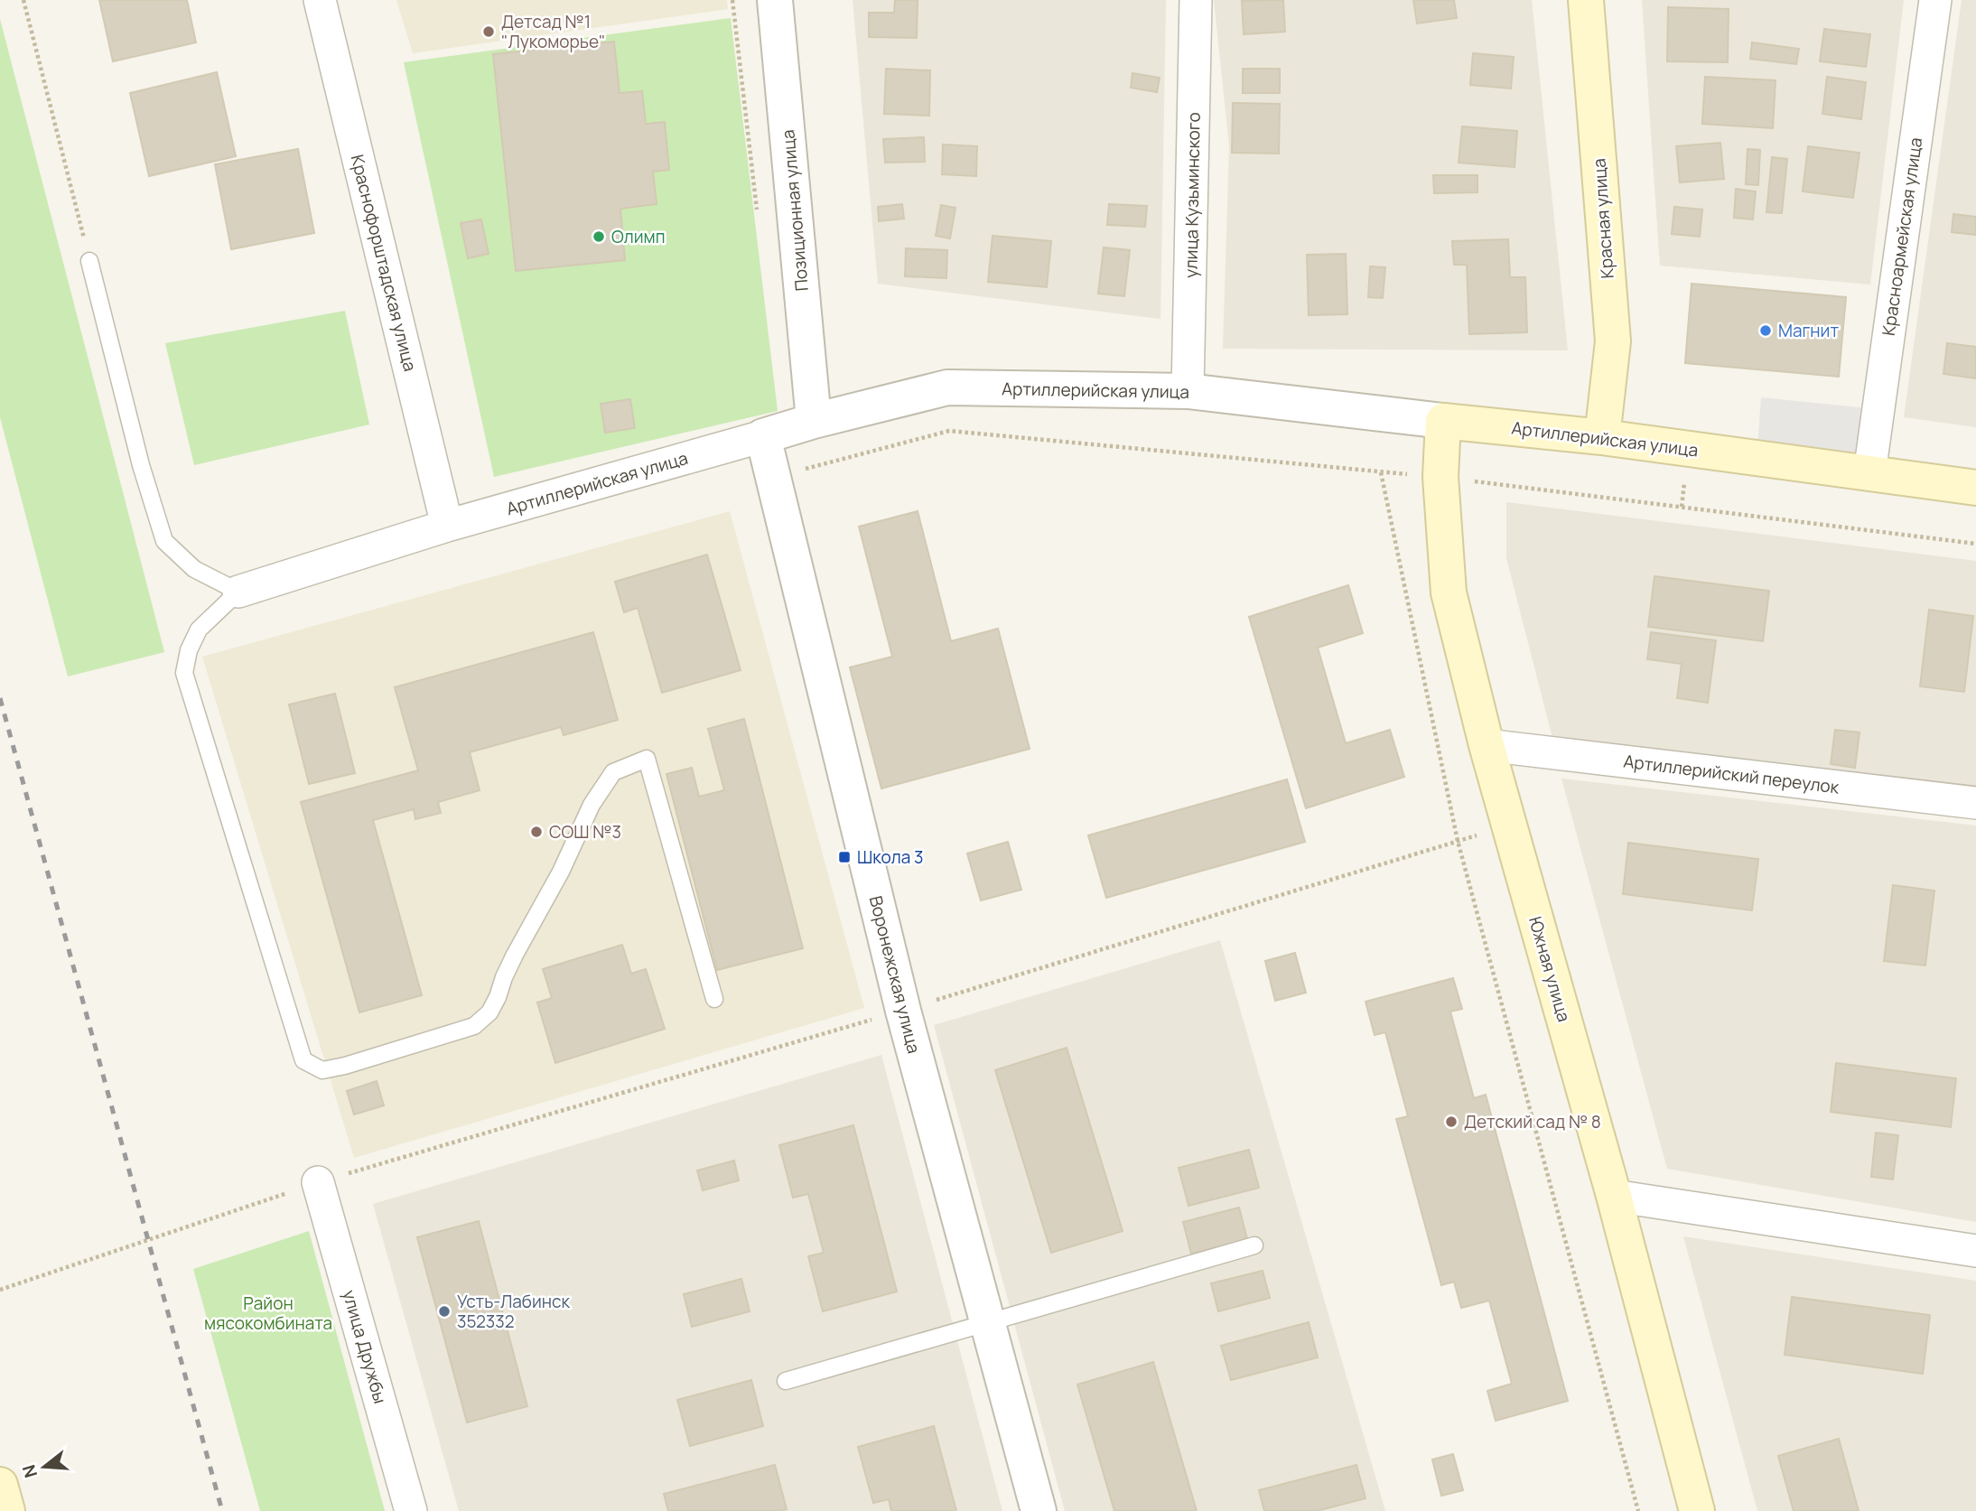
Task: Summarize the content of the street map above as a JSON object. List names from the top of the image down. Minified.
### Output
{"streets":{"main road":["Красная улица","Артиллерийская улица","Южная улица"],"street":["улица Кузьминского","Позиционная улица","Красноармейская улица","Краснофорштадская улица","Артиллерийский переулок","Воронежская улица","улица Дружбы"]},"crossings":[["улица Кузьминского","Артиллерийская улица"],["Позиционная улица","Артиллерийская улица"],["Красная улица","Артиллерийская улица"],["Красноармейская улица","Артиллерийская улица"],["Краснофорштадская улица","Артиллерийская улица"],["Артиллерийская улица","Южная улица"],["Артиллерийская улица","Воронежская улица"],["Артиллерийский переулок","Южная улица"]],"parks":["Район мясокомбината"],"places":{"other":["Детсад №1 \"Лукоморье\"","Олимп","Магнит","СОШ №3","Детский сад № 8","Усть-Лабинск 352332"],"transit":["Школа 3"]},"north":"left"}
